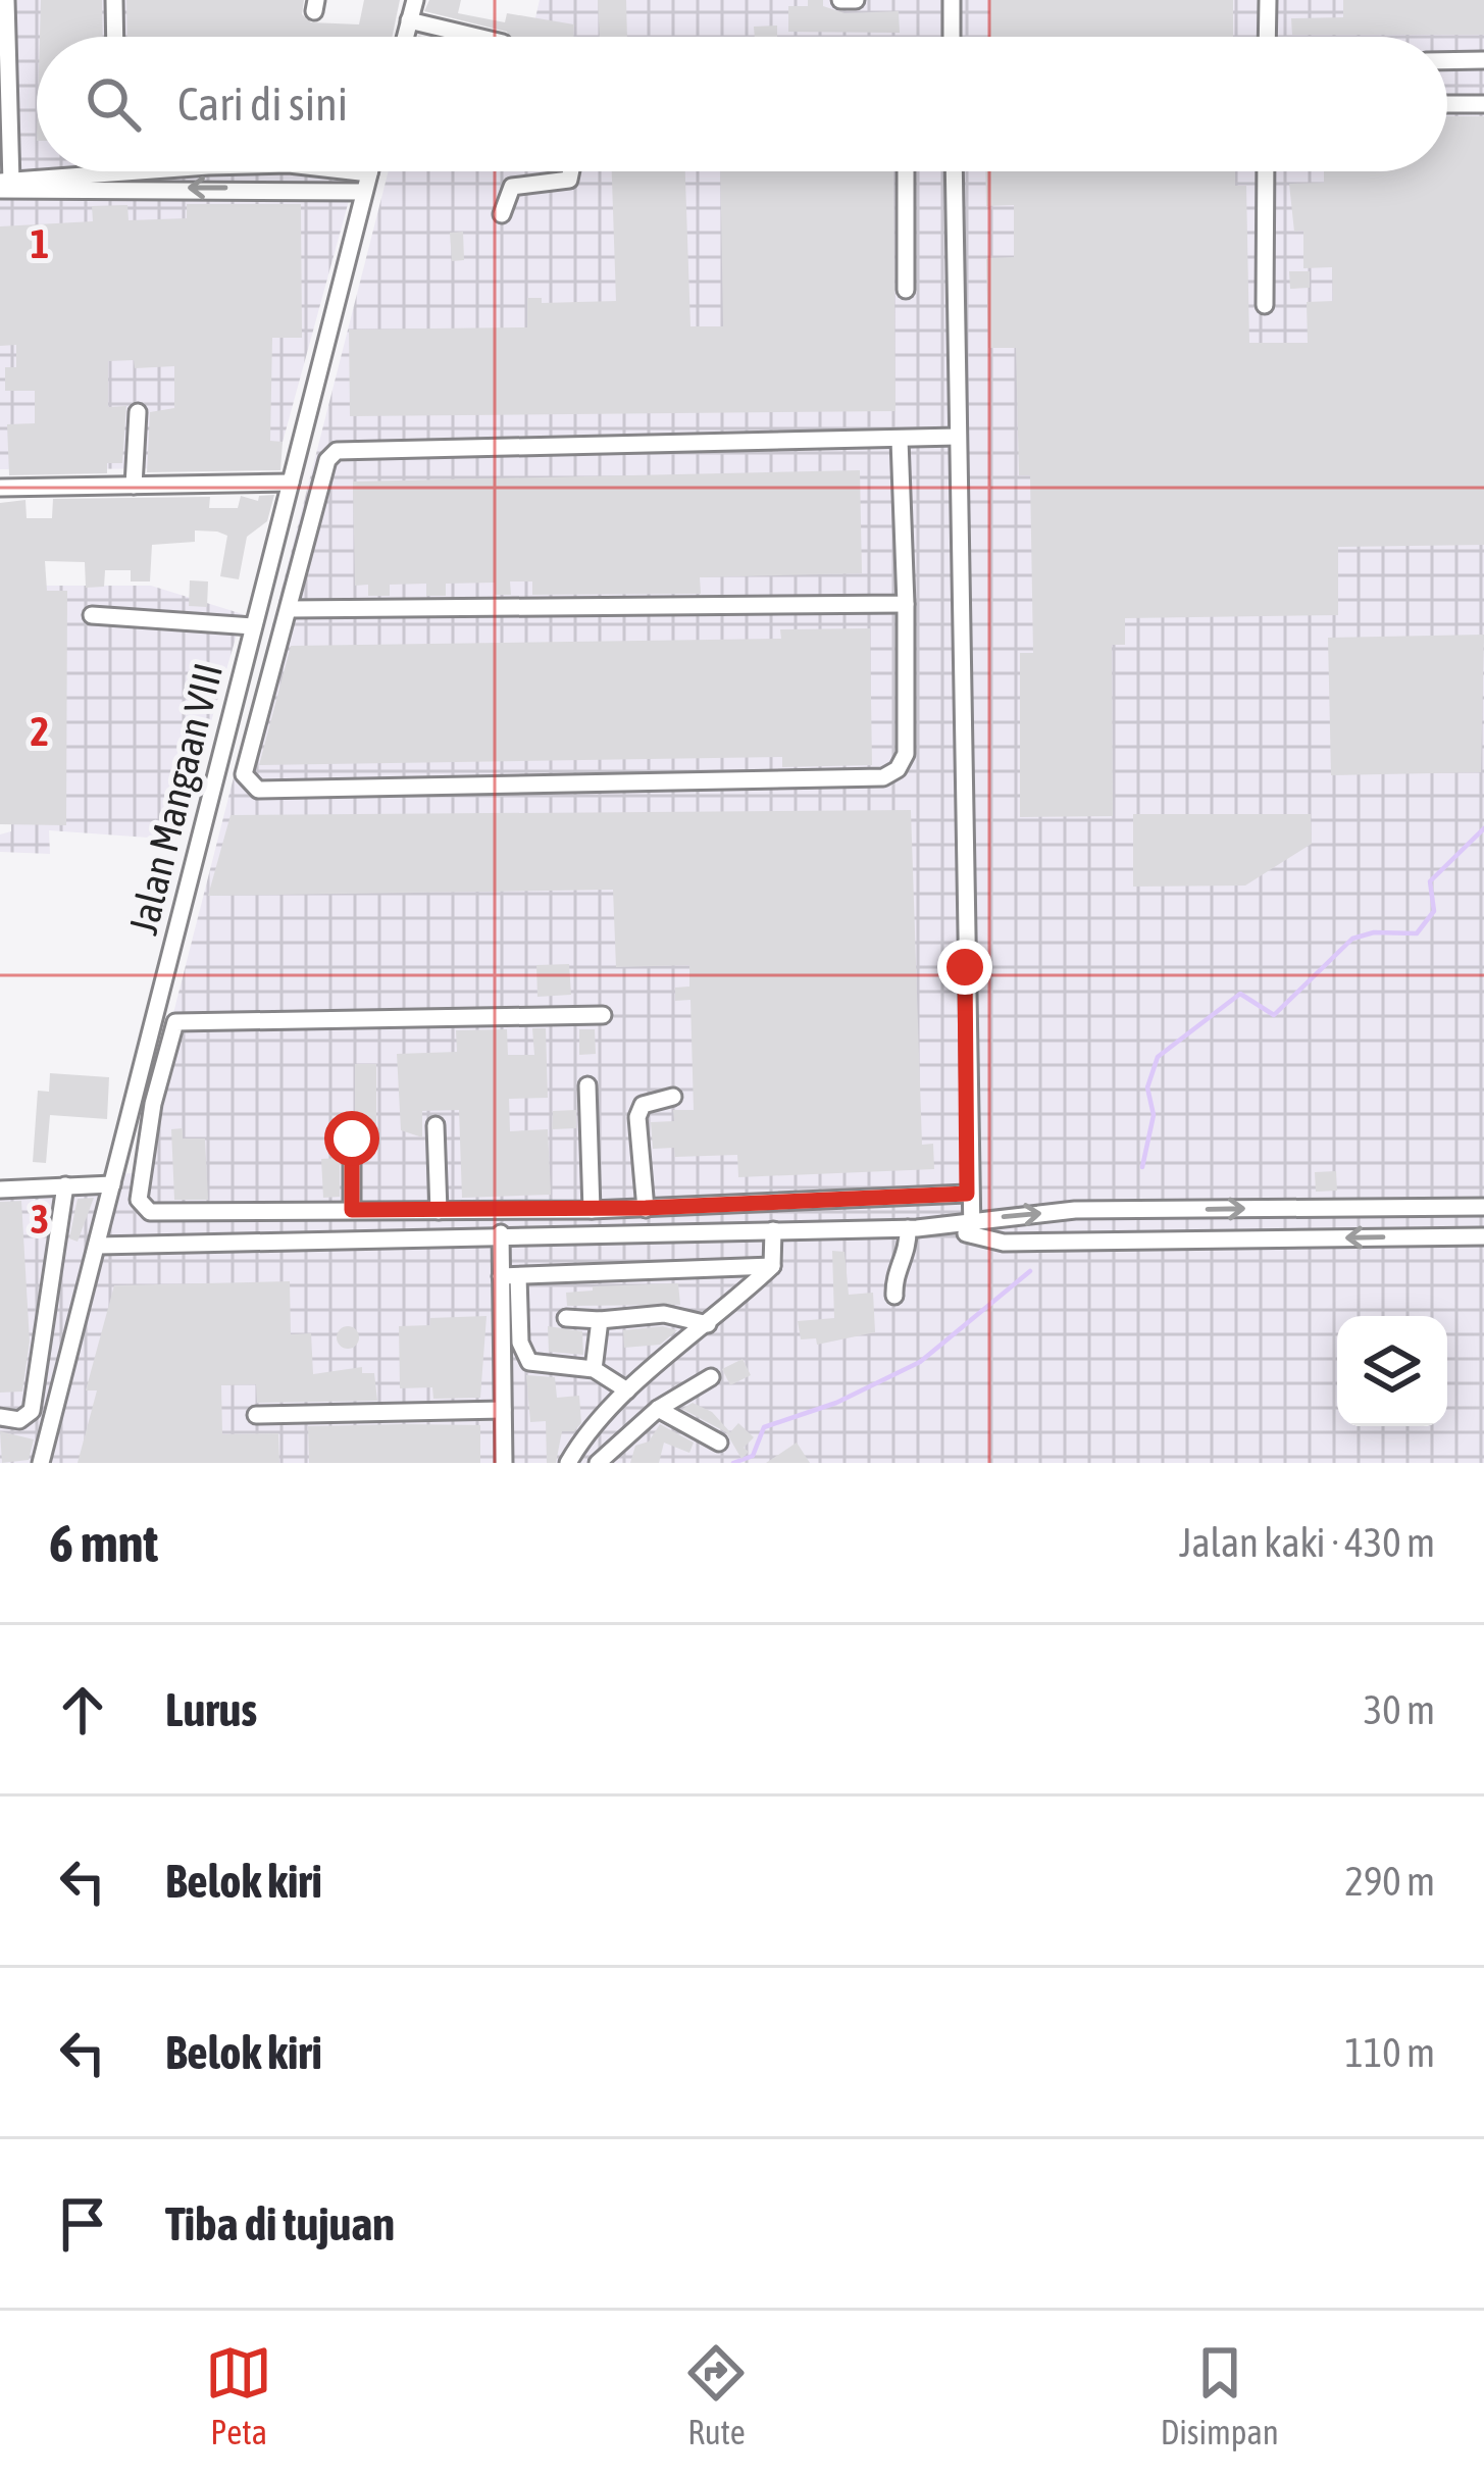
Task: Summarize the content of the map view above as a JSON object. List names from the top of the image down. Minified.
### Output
{"streets":{"street":["Jalan Mangaan VIII"]},"page":{"search":"Cari di sini","heading":["6 mnt","Jalan kaki · 430 m"],"list":[["Lurus","30 m"],["Belok kiri","290 m"],["Belok kiri","110 m"],"Tiba di tujuan"],"nav":["Peta","Rute","Disimpan"]},"grid":{"rows":["1","2","3"]}}
